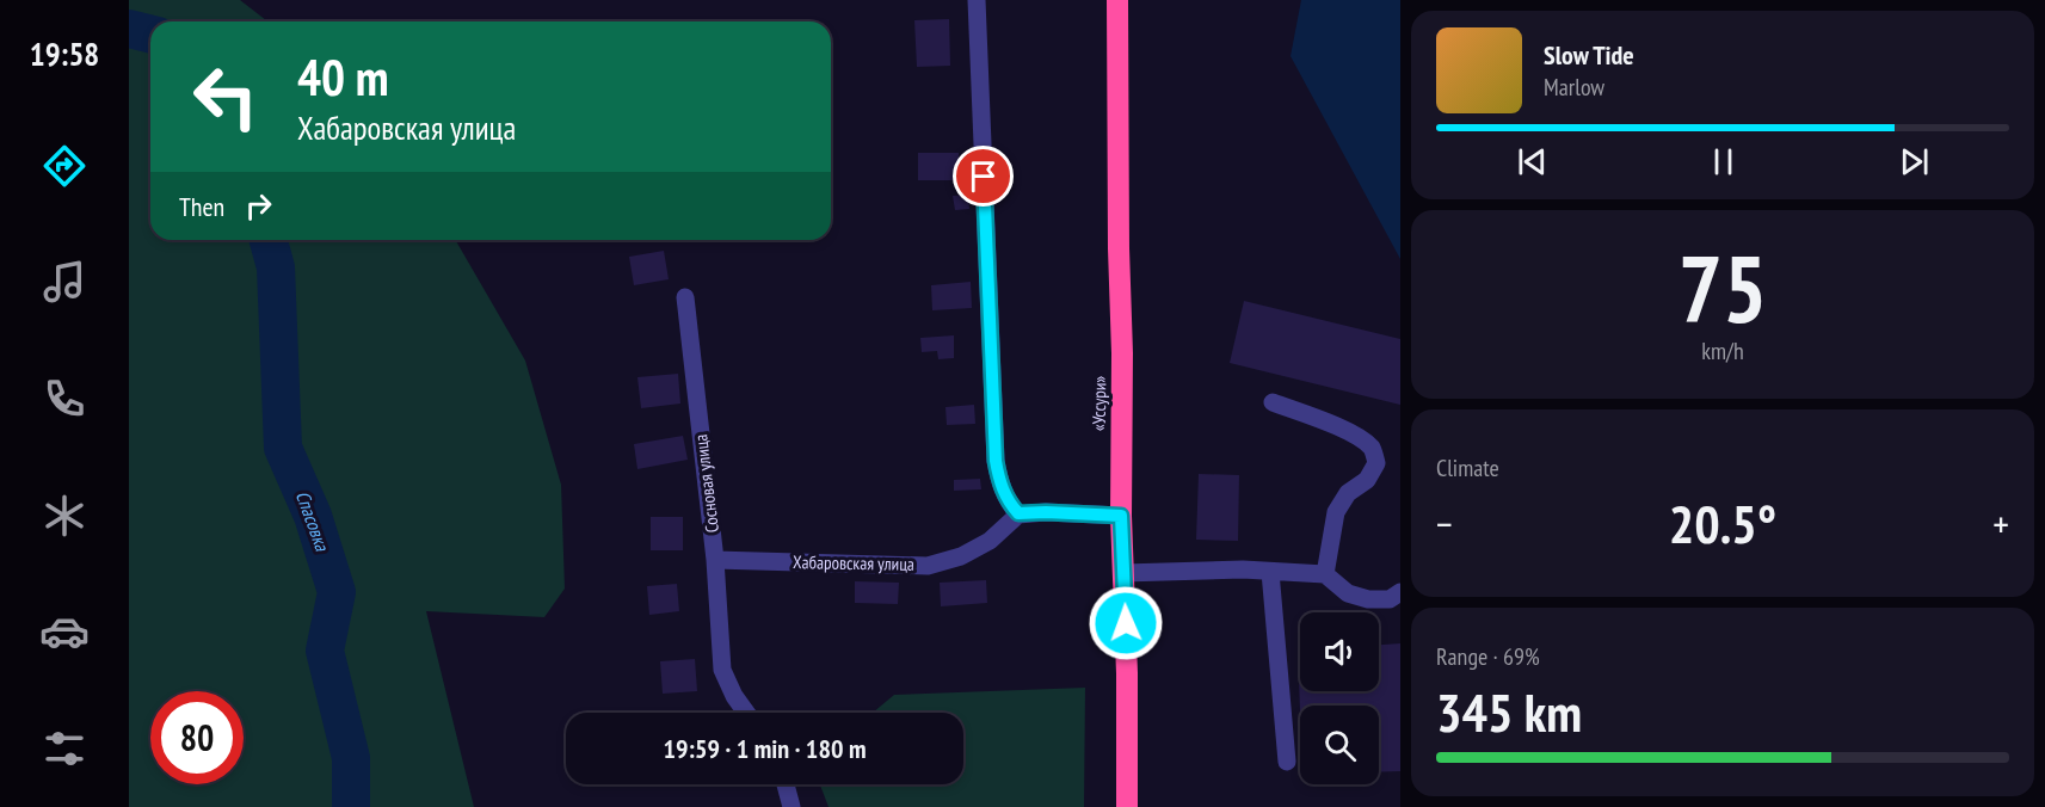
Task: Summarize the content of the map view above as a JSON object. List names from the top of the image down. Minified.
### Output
{"streets":{"highway":["«Уссури»"],"lane":["Сосновая улица","Хабаровская улица"]},"crossings":[["Сосновая улица","Хабаровская улица"]],"water":["Спасовка"],"page":{"tabs":"19:58","turn":["40 m","Хабаровская улица"],"song":["Slow Tide","Marlow"],"then":"Then","tile":[["75","km/h"],"Climate",["Range · 69%","345 km"]],"heat":["−","20.5°","+"],"limit":"80","trip":"19:59 · 1 min · 180 m"}}
